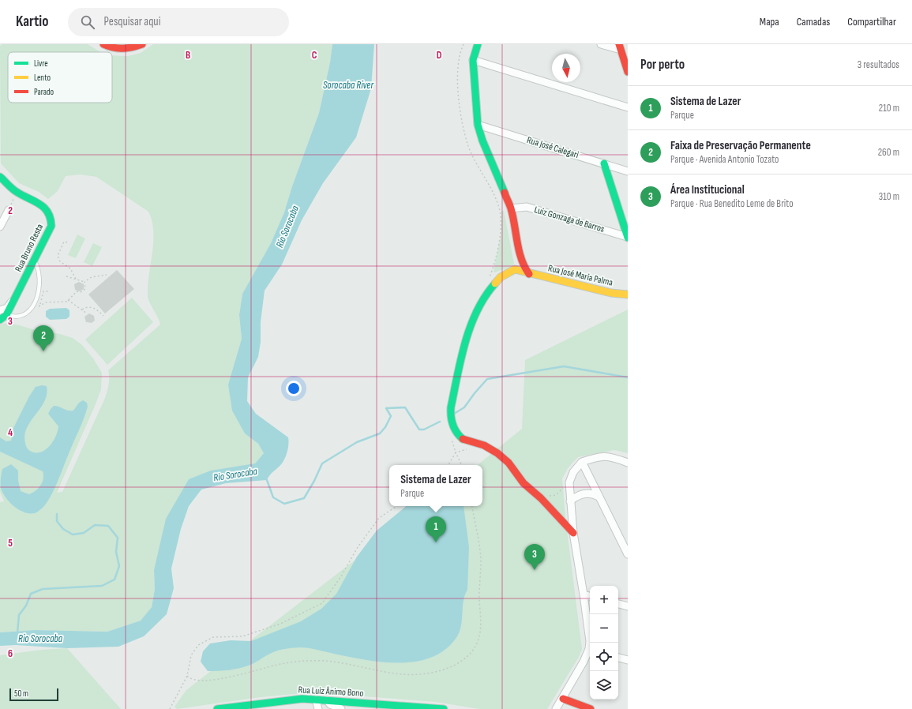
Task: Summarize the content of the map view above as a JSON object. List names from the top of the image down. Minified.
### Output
{"streets":{"street":["Rua José Calegari","Luiz Gonzaga de Barros","Rua Bruno Resta","Rua José Maria Palma","Rua Luiz Ânimo Bono"]},"water":["Sorocaba River","Rio Sorocaba"],"legend":["Livre","Lento","Parado"],"scale_bar":"50 m","north":"bottom","page":{"header":"Kartio","search":"Pesquisar aqui","nav":["Mapa","Camadas","Compartilhar"],"heading":["Por perto","3 resultados"],"list":[{"mark":"1","name":"Sistema de Lazer","note":"Parque","value":"210 m"},{"mark":"2","name":"Faixa de Preservação Permanente","note":"Parque · Avenida Antonio Tozato","value":"260 m"},{"mark":"3","name":"Área Institucional","note":"Parque · Rua Benedito Leme de Brito","value":"310 m"}],"pins":["2","1","3"],"popup":["Sistema de Lazer","Parque"],"map_buttons":["+","−"],"scale":"50 m"},"grid":{"columns":["B","C","D"],"rows":["2","3","4","5","6"]}}
